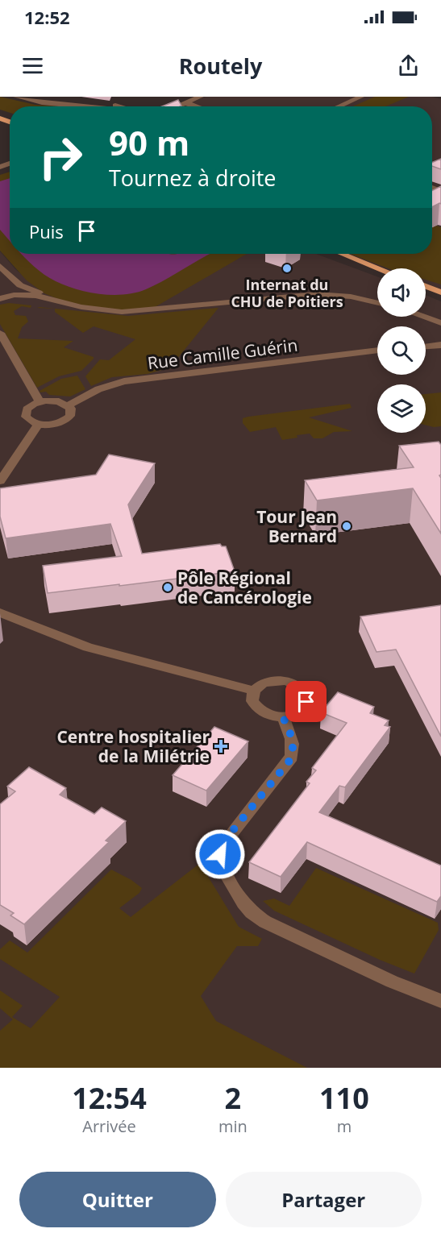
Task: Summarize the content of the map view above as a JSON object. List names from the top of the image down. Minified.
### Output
{"streets":{"street":["Rue Camille Guérin"]},"places":{"other":["Internat du CHU de Poitiers","Tour Jean Bernard","Pôle Régional de Cancérologie"],"health":["Centre hospitalier de la Milétrie"]},"page":{"status":"12:52","header":"Routely","turn":["90 m","Tournez à droite"],"then":"Puis","eta":["12:54","Arrivée","2","min","110","m"],"buttons":["Quitter","Partager"]}}
